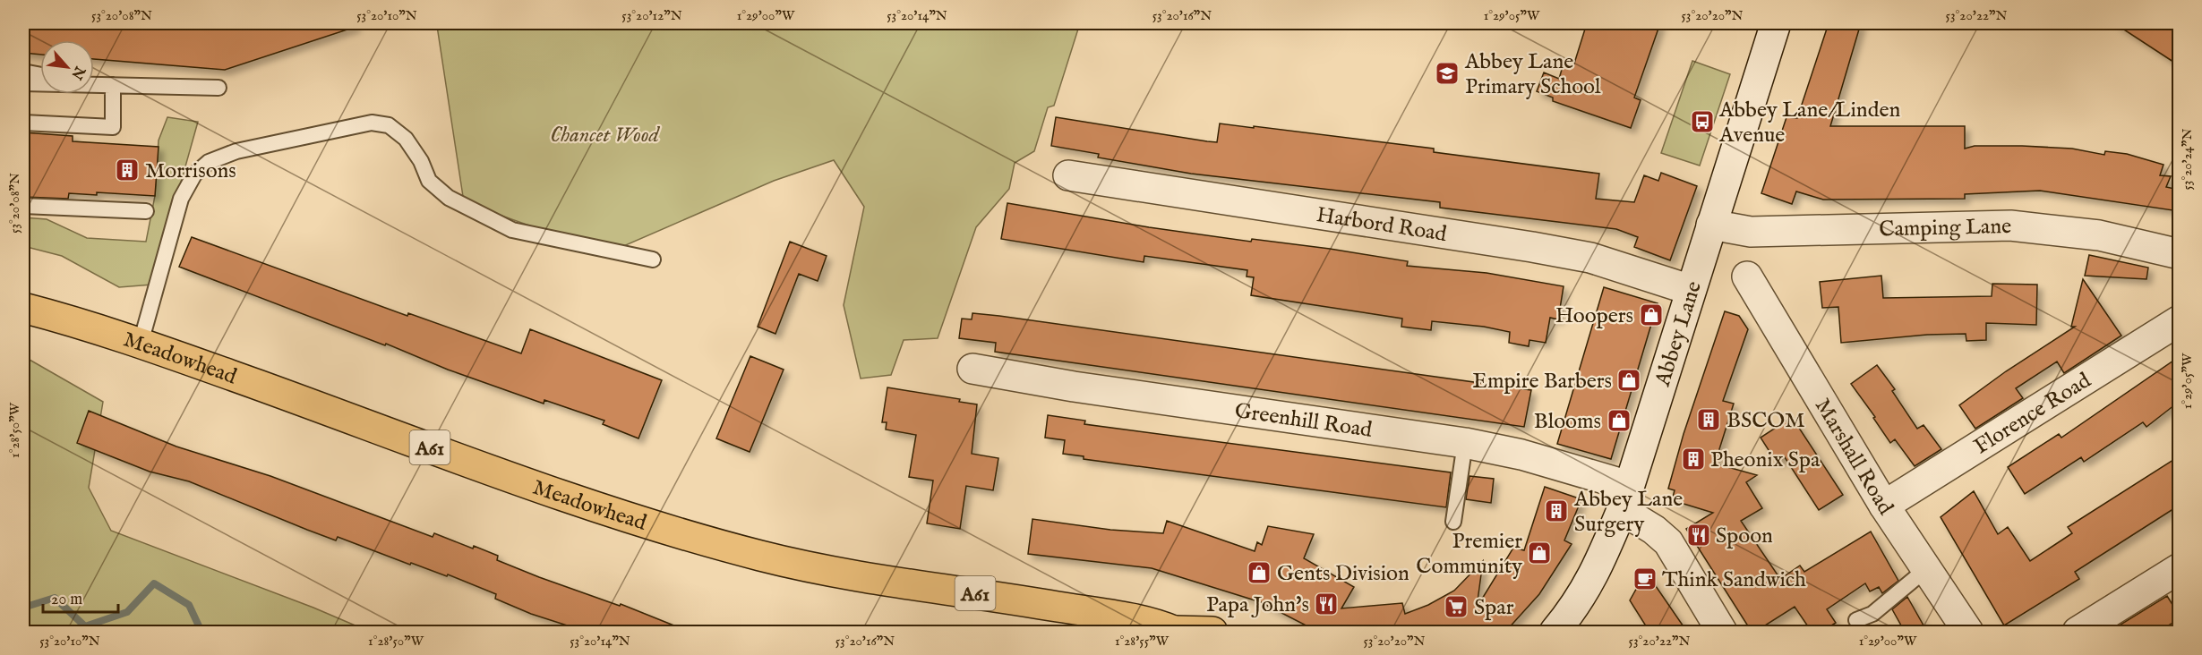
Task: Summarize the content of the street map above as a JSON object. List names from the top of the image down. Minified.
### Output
{"streets":{"highway":["Meadowhead","A61"],"street":["Harbord Road","Camping Lane","Abbey Lane","Florence Road","Greenhill Road","Marshall Road"]},"crossings":[["Harbord Road","Abbey Lane"],["Camping Lane","Abbey Lane"],["Abbey Lane","Greenhill Road"],["Meadowhead","A61"],["Florence Road","Marshall Road"]],"parks":["Chancet Wood"],"places":{"school or university":["Abbey Lane Primary School"],"bus stop":["Abbey Lane/Linden Avenue"],"building":["Morrisons","BSCOM","Pheonix Spa","Abbey Lane Surgery"],"shop":["Hoopers","Empire Barbers","Blooms","Premier Community","Gents Division"],"restaurant":["Spoon","Papa John's"],"cafe":["Think Sandwich"],"supermarket":["Spar"]},"scale_bar":"20 m","north":"bottom right","coordinates":["53°20'08\"N","53°20'10\"N","53°20'12\"N","1°29'00\"W","53°20'14\"N","53°20'16\"N","1°29'05\"W","53°20'20\"N","53°20'22\"N","53°20'24\"N","1°28'50\"W","1°28'55\"W"]}
